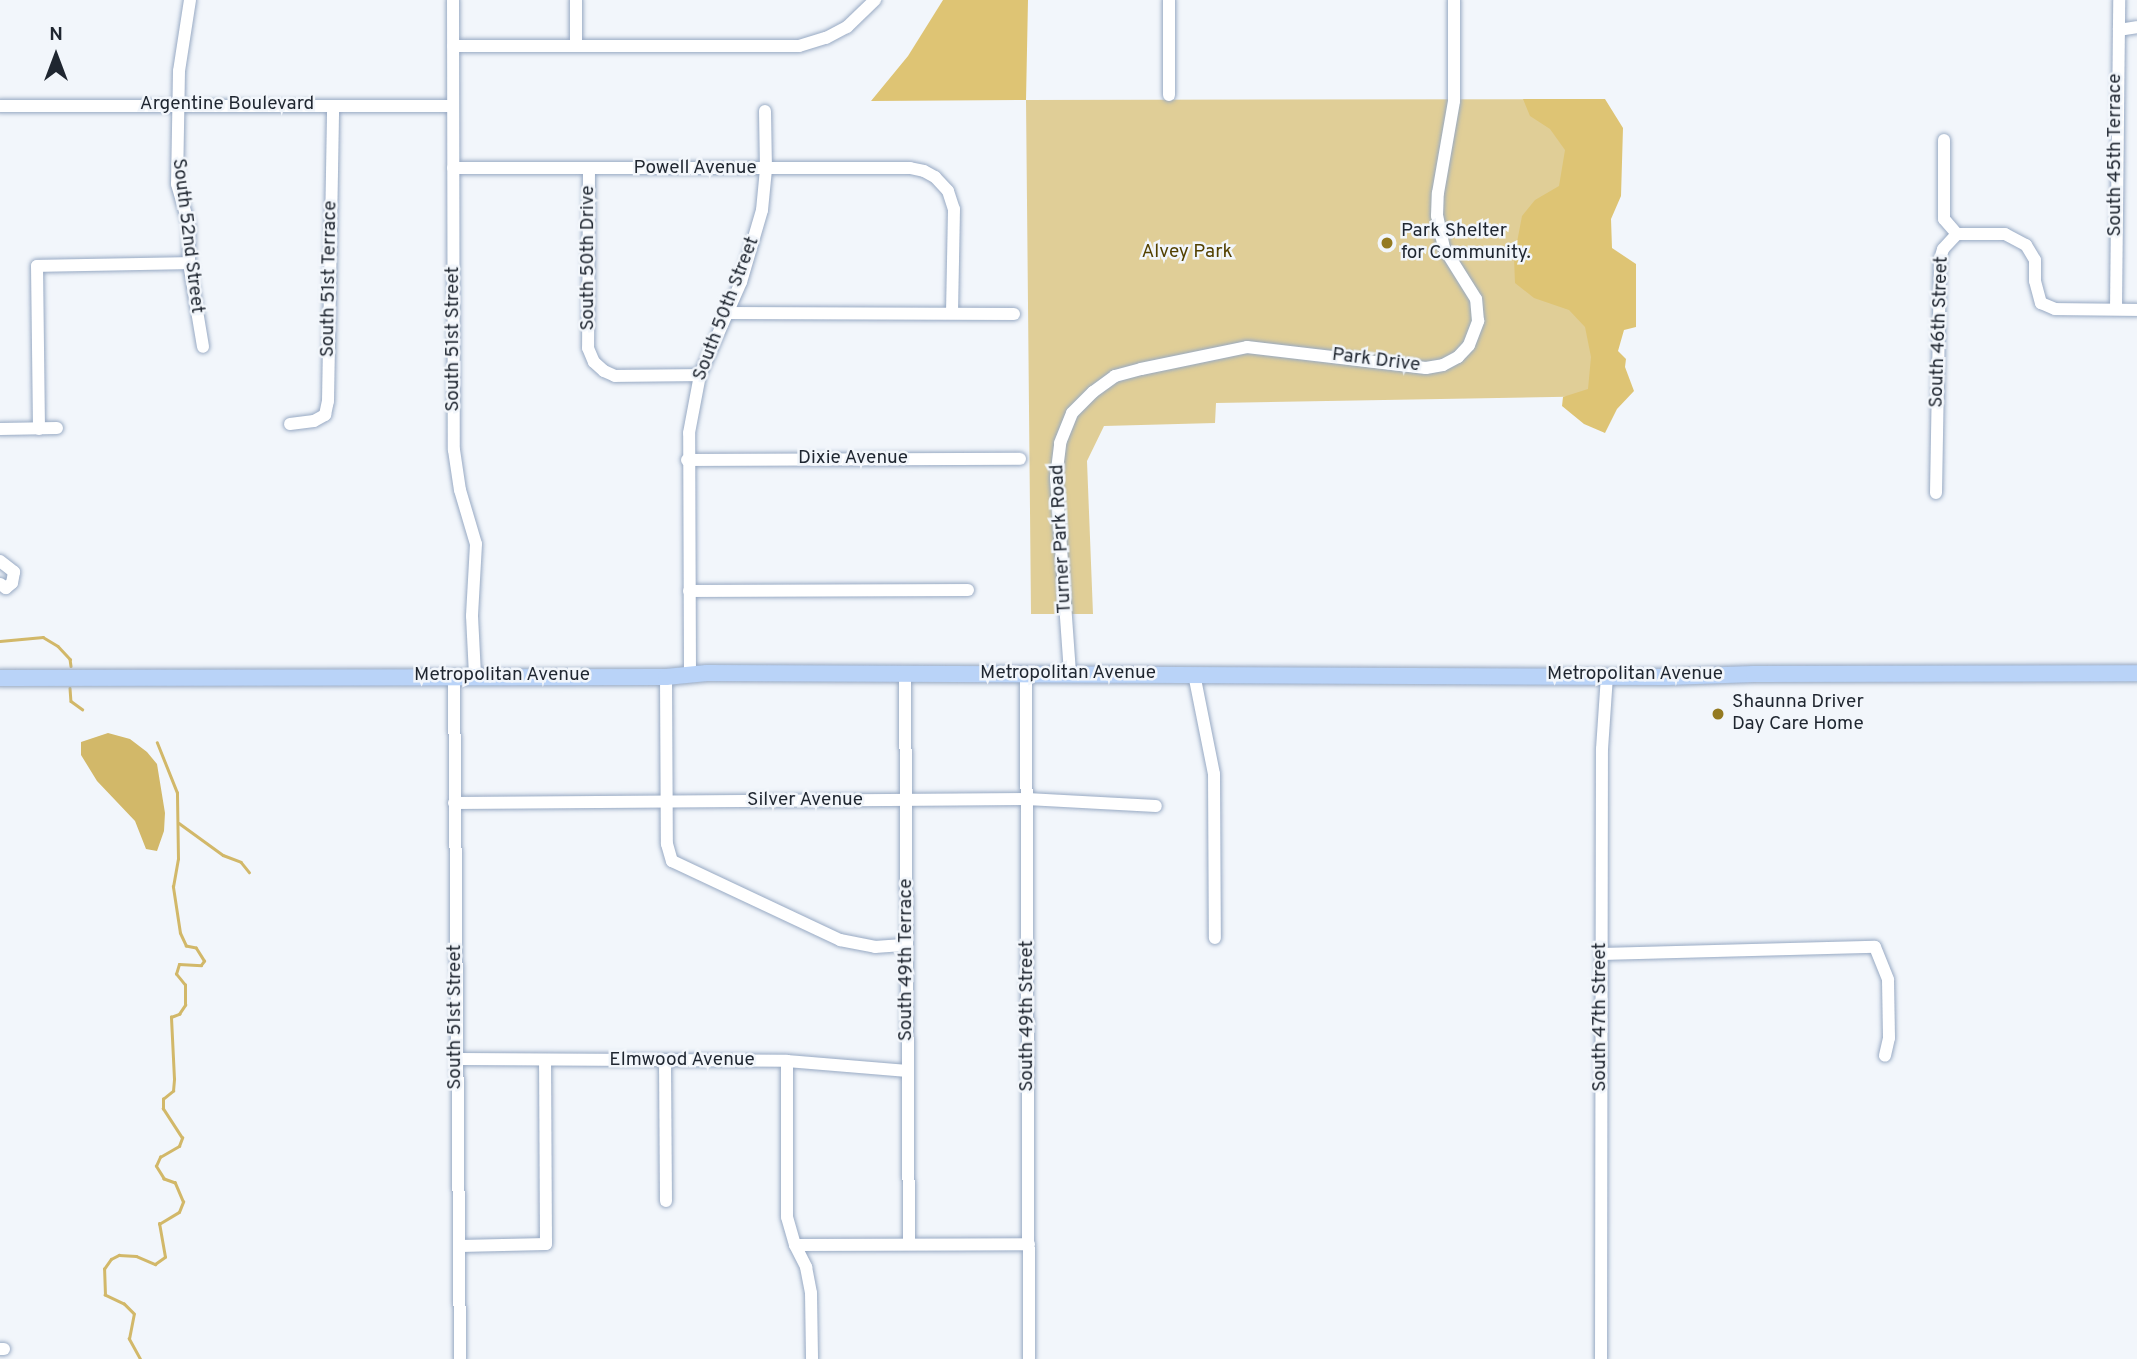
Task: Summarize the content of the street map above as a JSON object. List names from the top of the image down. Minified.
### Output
{"streets":{"main road":["Metropolitan Avenue"],"street":["Argentine Boulevard","South 45th Terrace","Powell Avenue","South 52nd Street","South 50th Drive","South 51st Terrace","South 50th Street","South 46th Street","South 51st Street","Park Drive","Dixie Avenue","Turner Park Road","Silver Avenue","South 49th Terrace","South 49th Street","South 47th Street","Elmwood Avenue"]},"crossings":[["Argentine Boulevard","South 52nd Street"],["Argentine Boulevard","South 51st Terrace"],["Argentine Boulevard","South 51st Street"],["Powell Avenue","South 50th Drive"],["Powell Avenue","South 50th Street"],["Powell Avenue","South 51st Street"],["South 50th Drive","South 50th Street"],["South 50th Street","Dixie Avenue"],["South 50th Street","Metropolitan Avenue"],["South 51st Street","Metropolitan Avenue"],["South 51st Street","Silver Avenue"],["South 51st Street","Elmwood Avenue"],["Park Drive","Turner Park Road"],["Turner Park Road","Metropolitan Avenue"],["Metropolitan Avenue","South 49th Terrace"],["Metropolitan Avenue","South 49th Street"],["Metropolitan Avenue","South 47th Street"],["Silver Avenue","South 49th Terrace"],["Silver Avenue","South 49th Street"],["South 49th Terrace","Elmwood Avenue"]],"parks":["Alvey Park"],"places":["Park Shelter for Community.","Shaunna Driver Day Care Home"],"north":"top"}
